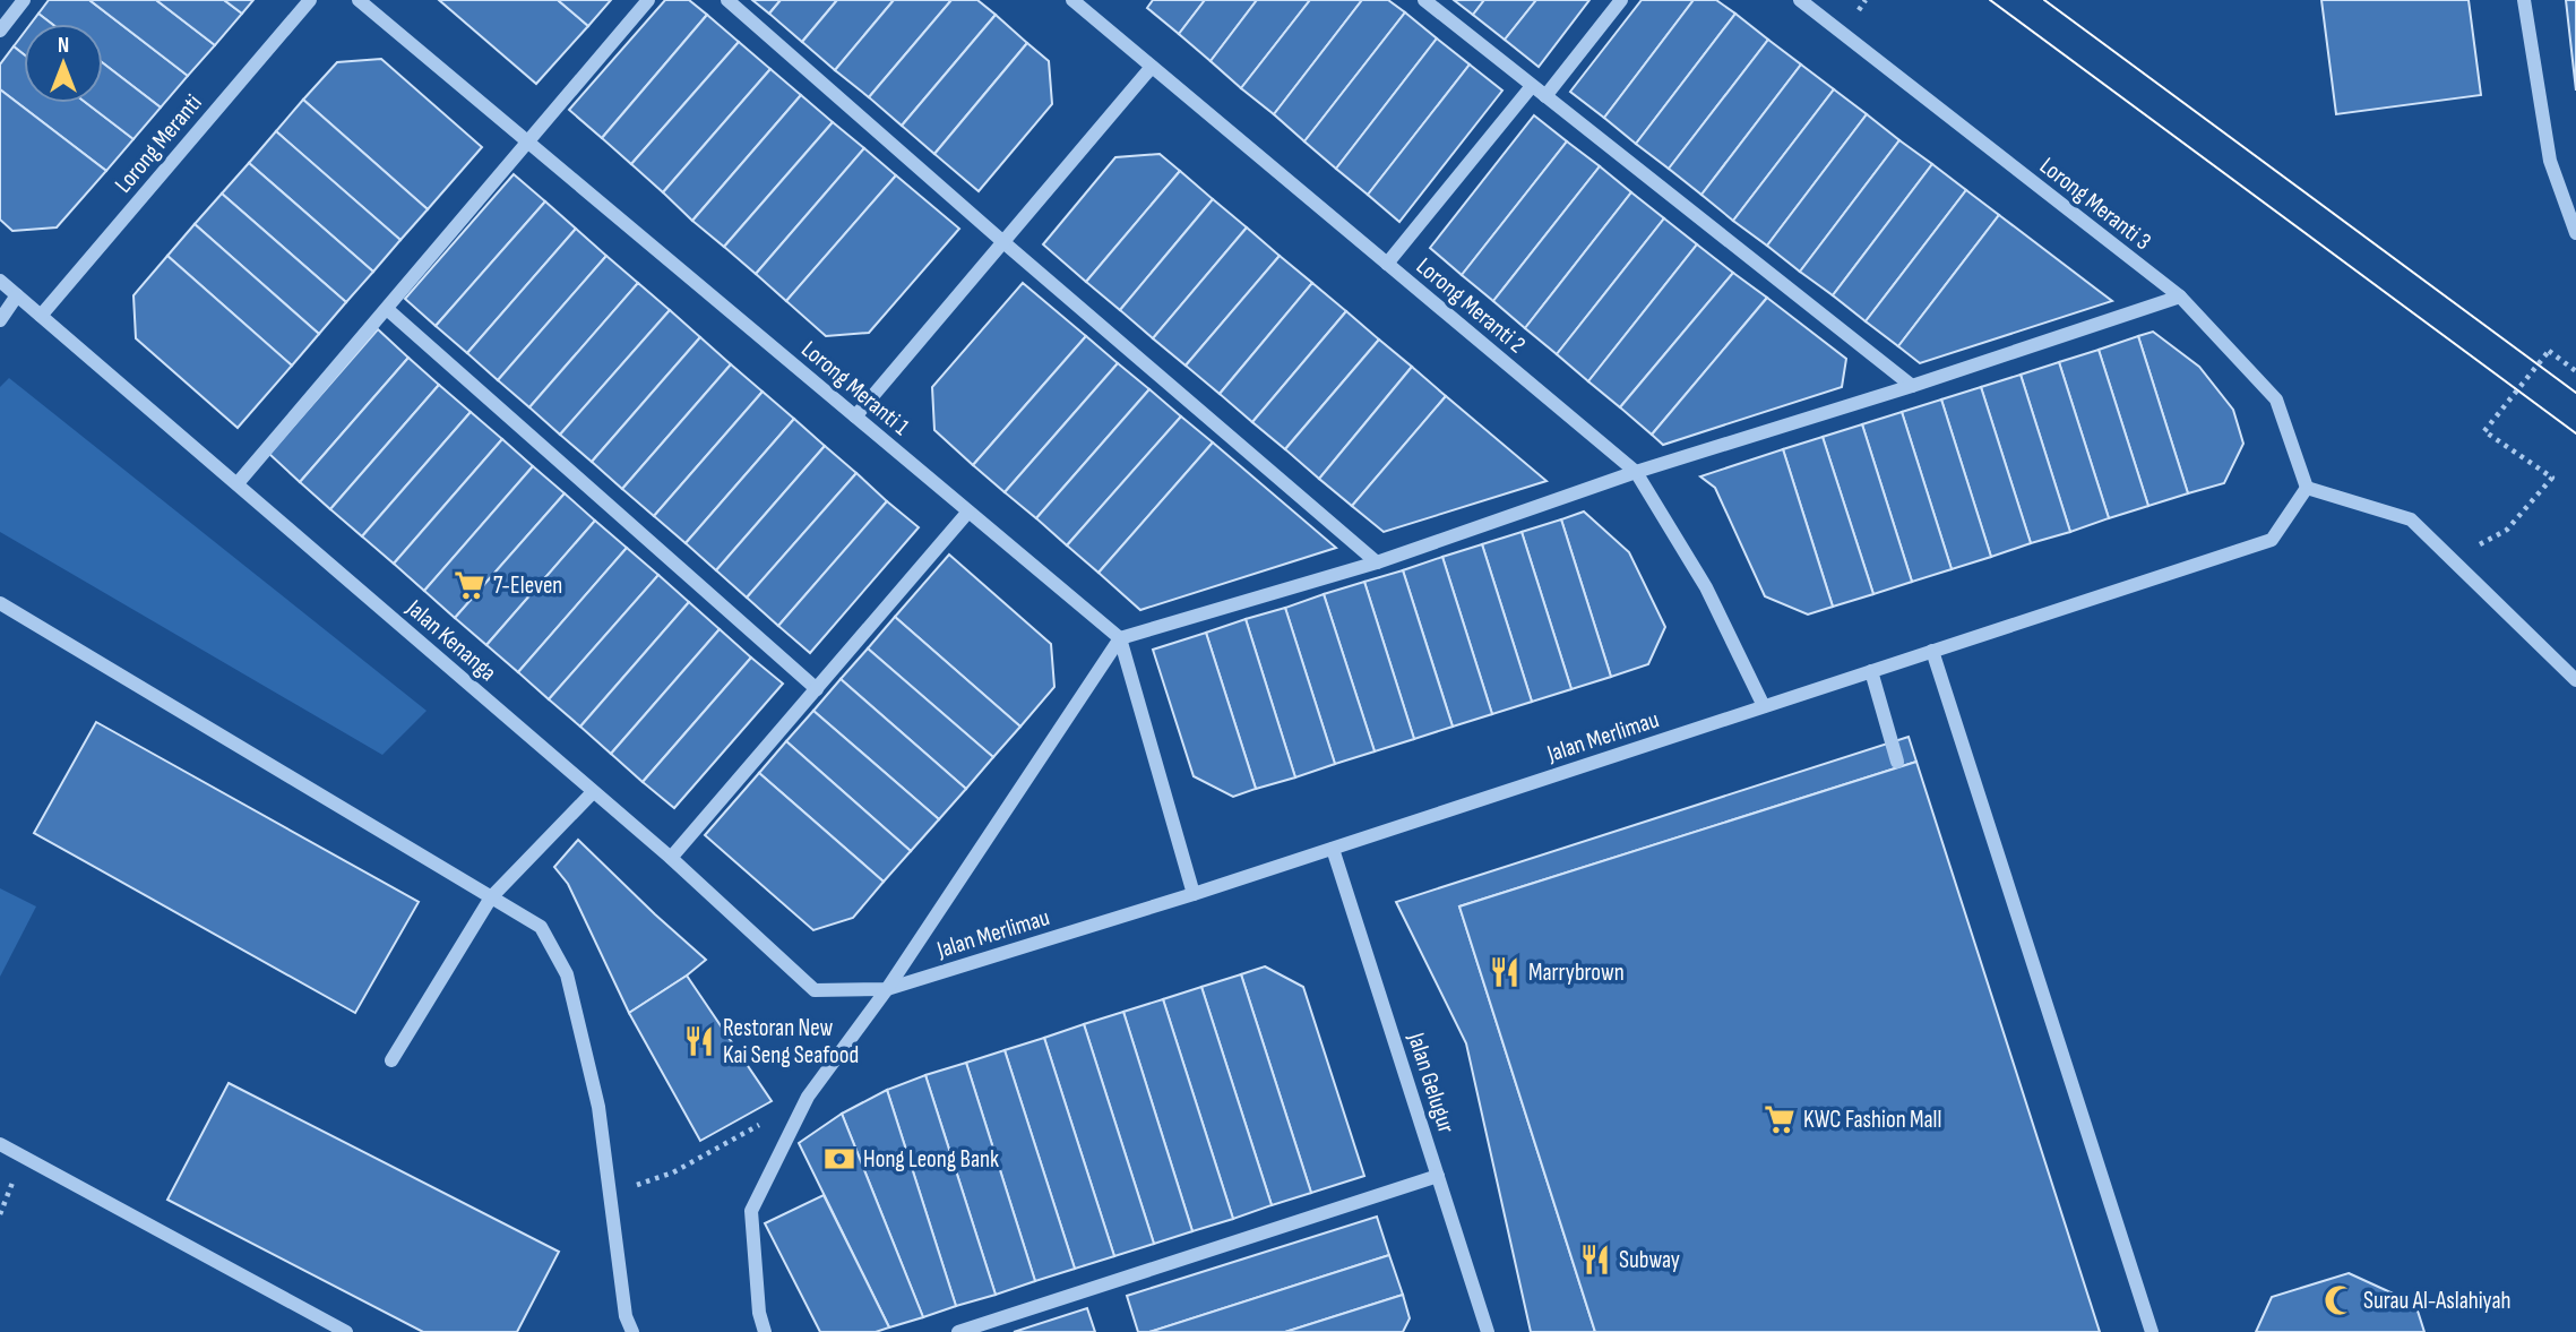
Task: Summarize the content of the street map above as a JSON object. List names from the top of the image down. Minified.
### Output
{"streets":{"street":["Lorong Meranti","Lorong Meranti 3","Lorong Meranti 2","Lorong Meranti 1","Jalan Kenanga","Jalan Merlimau","Jalan Gelugur"]},"crossings":[["Lorong Meranti","Jalan Kenanga"],["Lorong Meranti 3","Jalan Merlimau"],["Lorong Meranti 2","Jalan Merlimau"],["Jalan Kenanga","Jalan Merlimau"],["Jalan Merlimau","Jalan Gelugur"]],"places":{"supermarket":["7-Eleven","KWC Fashion Mall"],"restaurant":["Marrybrown","Restoran New Kai Seng Seafood","Subway"],"bank":["Hong Leong Bank"],"mosque":["Surau Al-Aslahiyah"]},"north":"top"}
